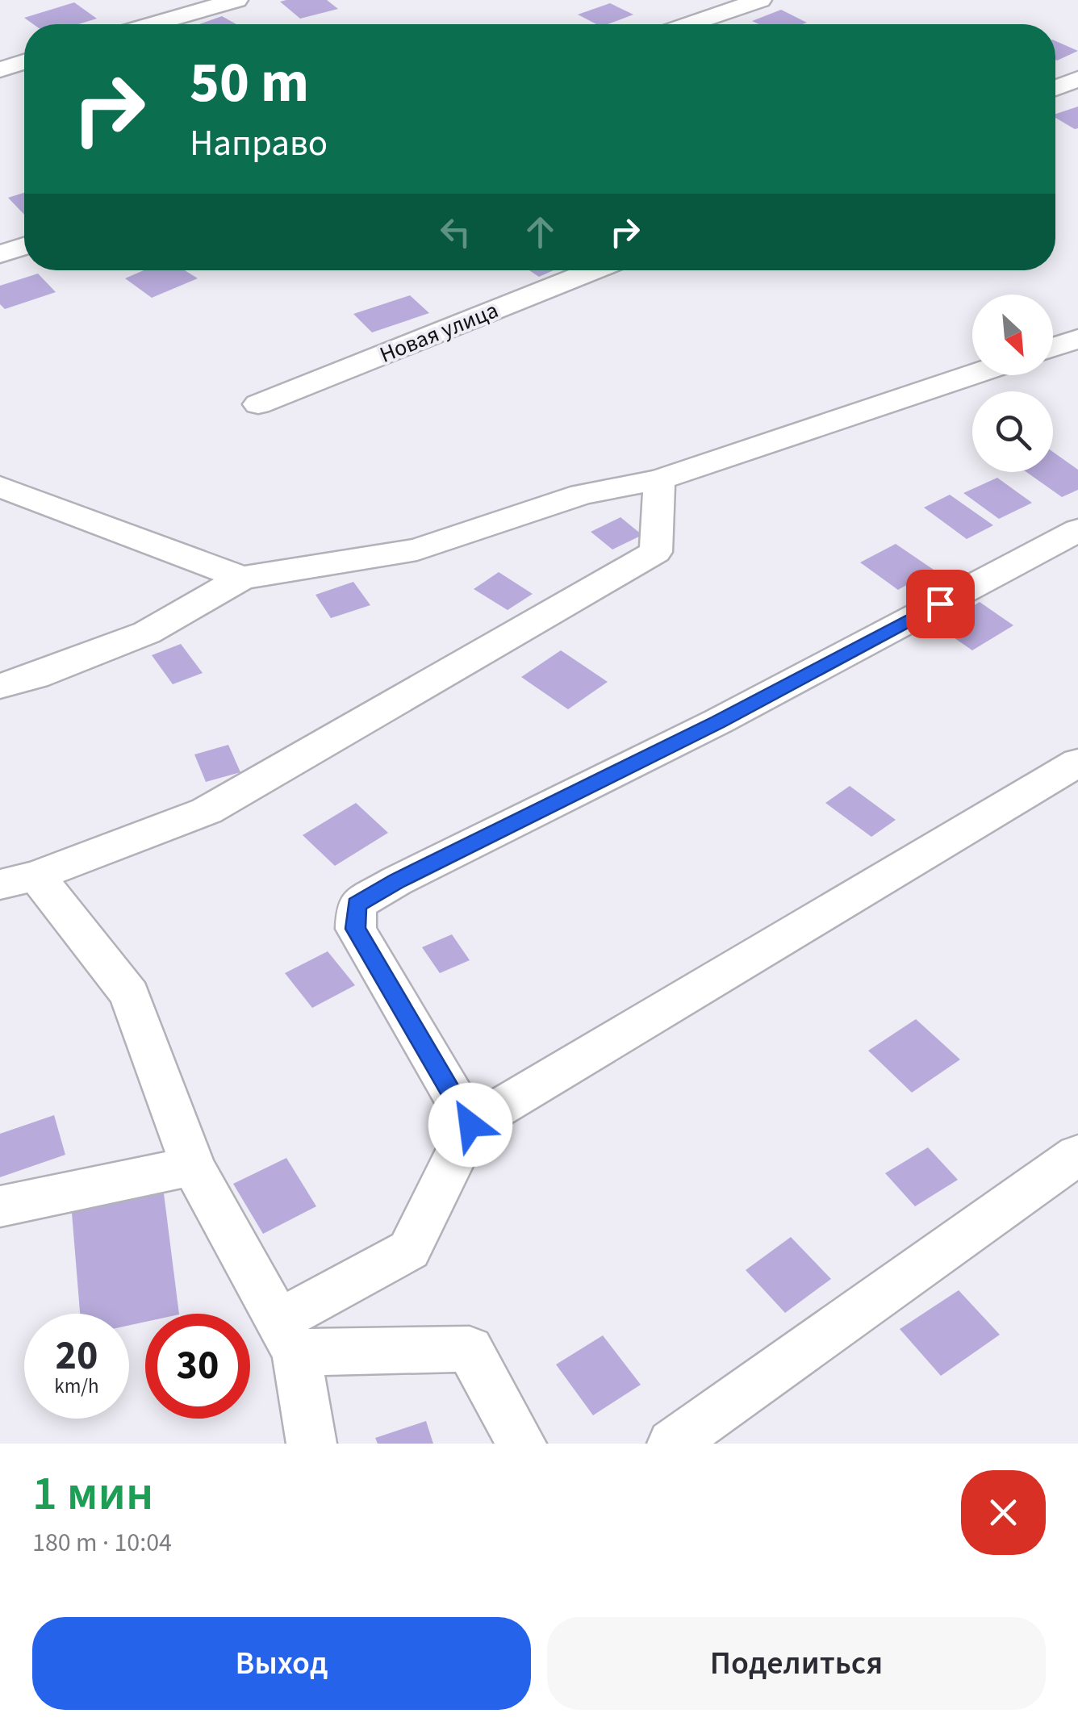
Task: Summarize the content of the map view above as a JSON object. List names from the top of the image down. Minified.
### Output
{"streets":{"street":["Новая улица"]},"north":"bottom right","page":{"turn":["50 m","Направо"],"speed":"20 km/h","limit":"30","heading":["1 мин","180 m · 10:04"],"buttons":["Выход","Поделиться"]}}
